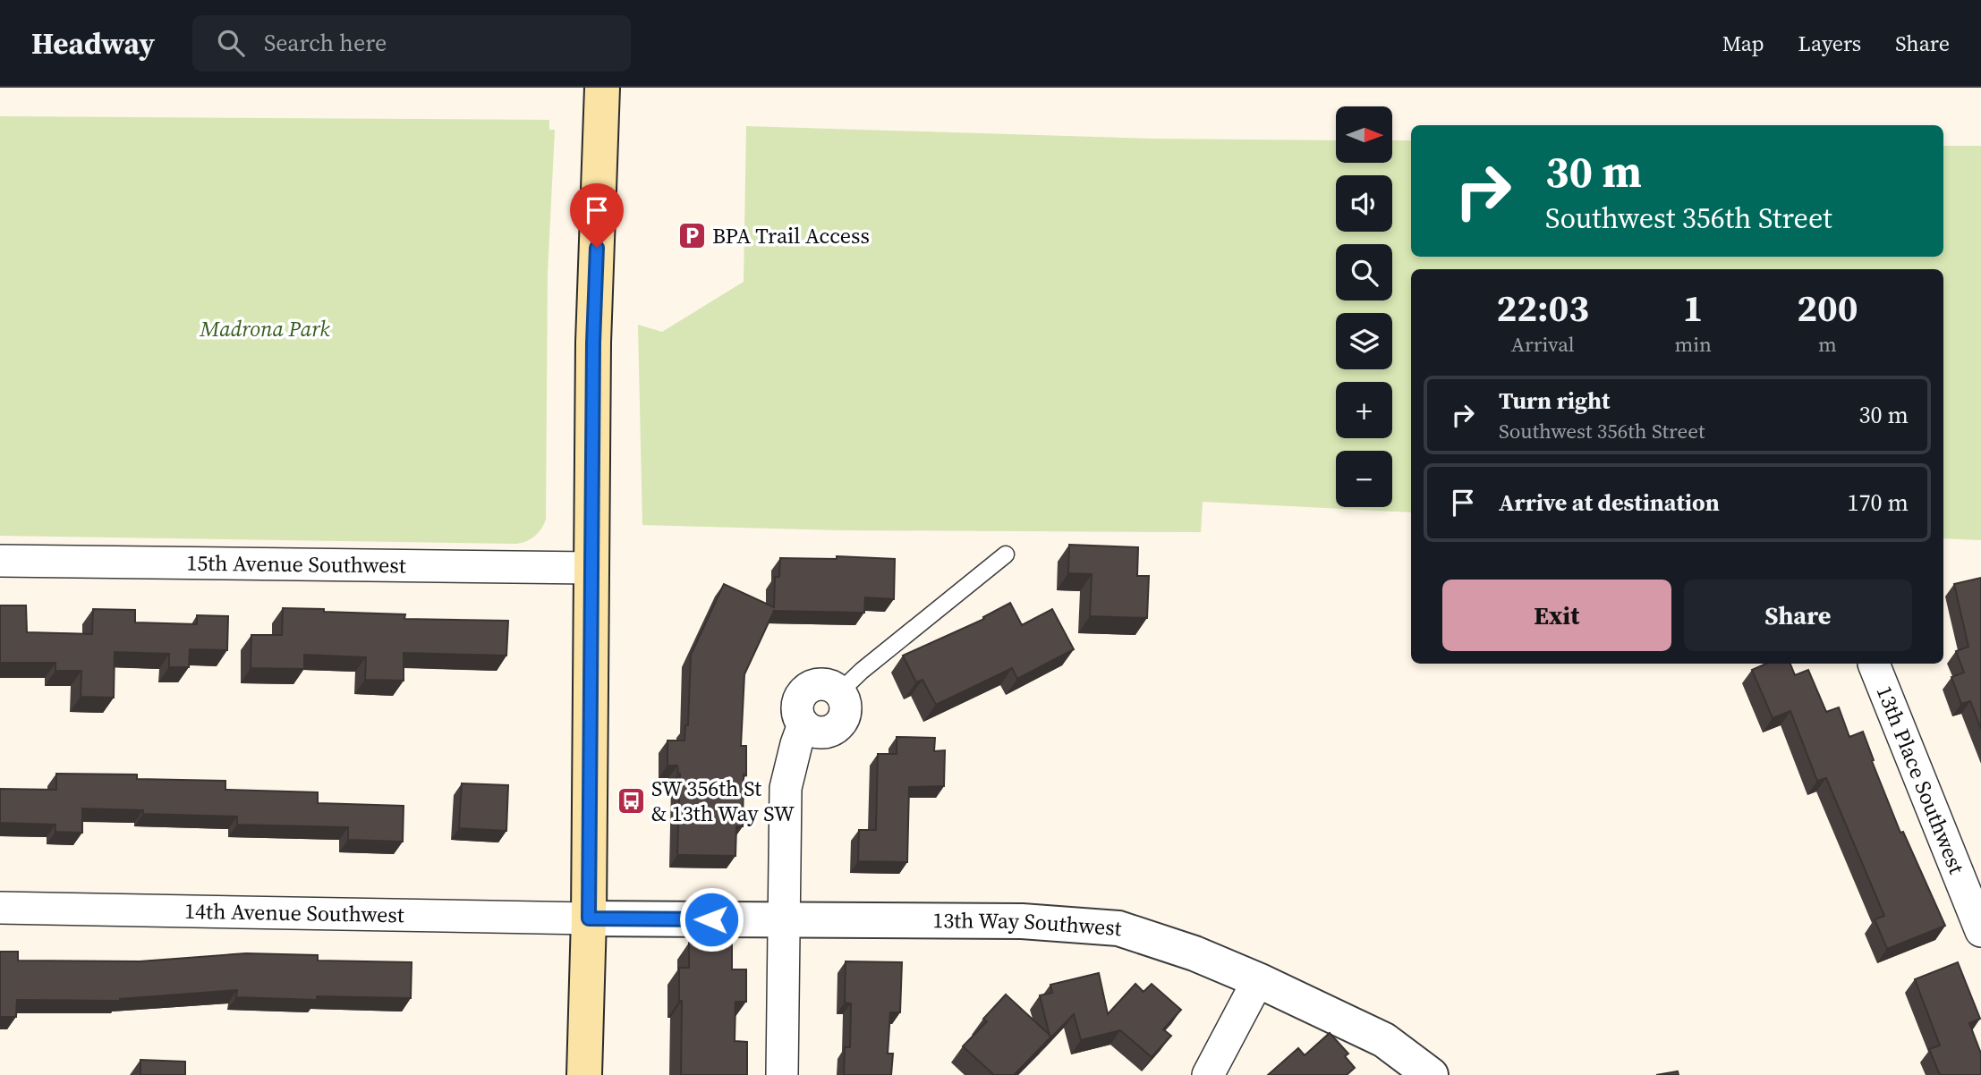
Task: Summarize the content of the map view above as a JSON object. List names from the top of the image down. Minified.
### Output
{"streets":{"street":["15th Avenue Southwest","13th Place Southwest","14th Avenue Southwest","13th Way Southwest"]},"crossings":[["14th Avenue Southwest","13th Way Southwest"]],"parks":["Madrona Park"],"places":{"parking":["BPA Trail Access"],"bus stop":["SW 356th St & 13th Way SW"]},"north":"right","page":{"header":"Headway","search":"Search here","nav":["Map","Layers","Share"],"map_buttons":["+","−"],"turn":["30 m","Southwest 356th Street"],"eta":["22:03","Arrival","1","min","200","m"],"list":[{"name":"Turn right","note":"Southwest 356th Street","value":"30 m"},{"name":"Arrive at destination","value":"170 m"}],"buttons":["Exit","Share"]}}
